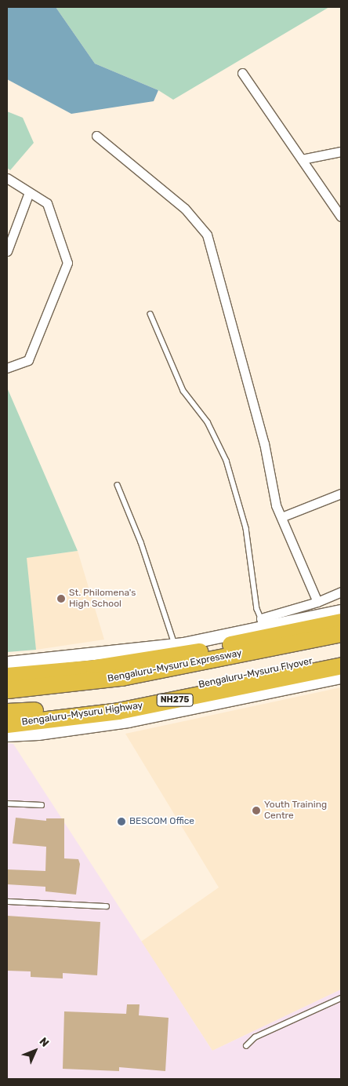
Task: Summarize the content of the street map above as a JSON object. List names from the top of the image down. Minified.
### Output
{"streets":{"highway":["Bengaluru-Mysuru Expressway","Bengaluru-Mysuru Flyover","NH275","Bengaluru-Mysuru Highway"]},"places":["St. Philomena's High School","Youth Training Centre","BESCOM Office"],"north":"top right"}
